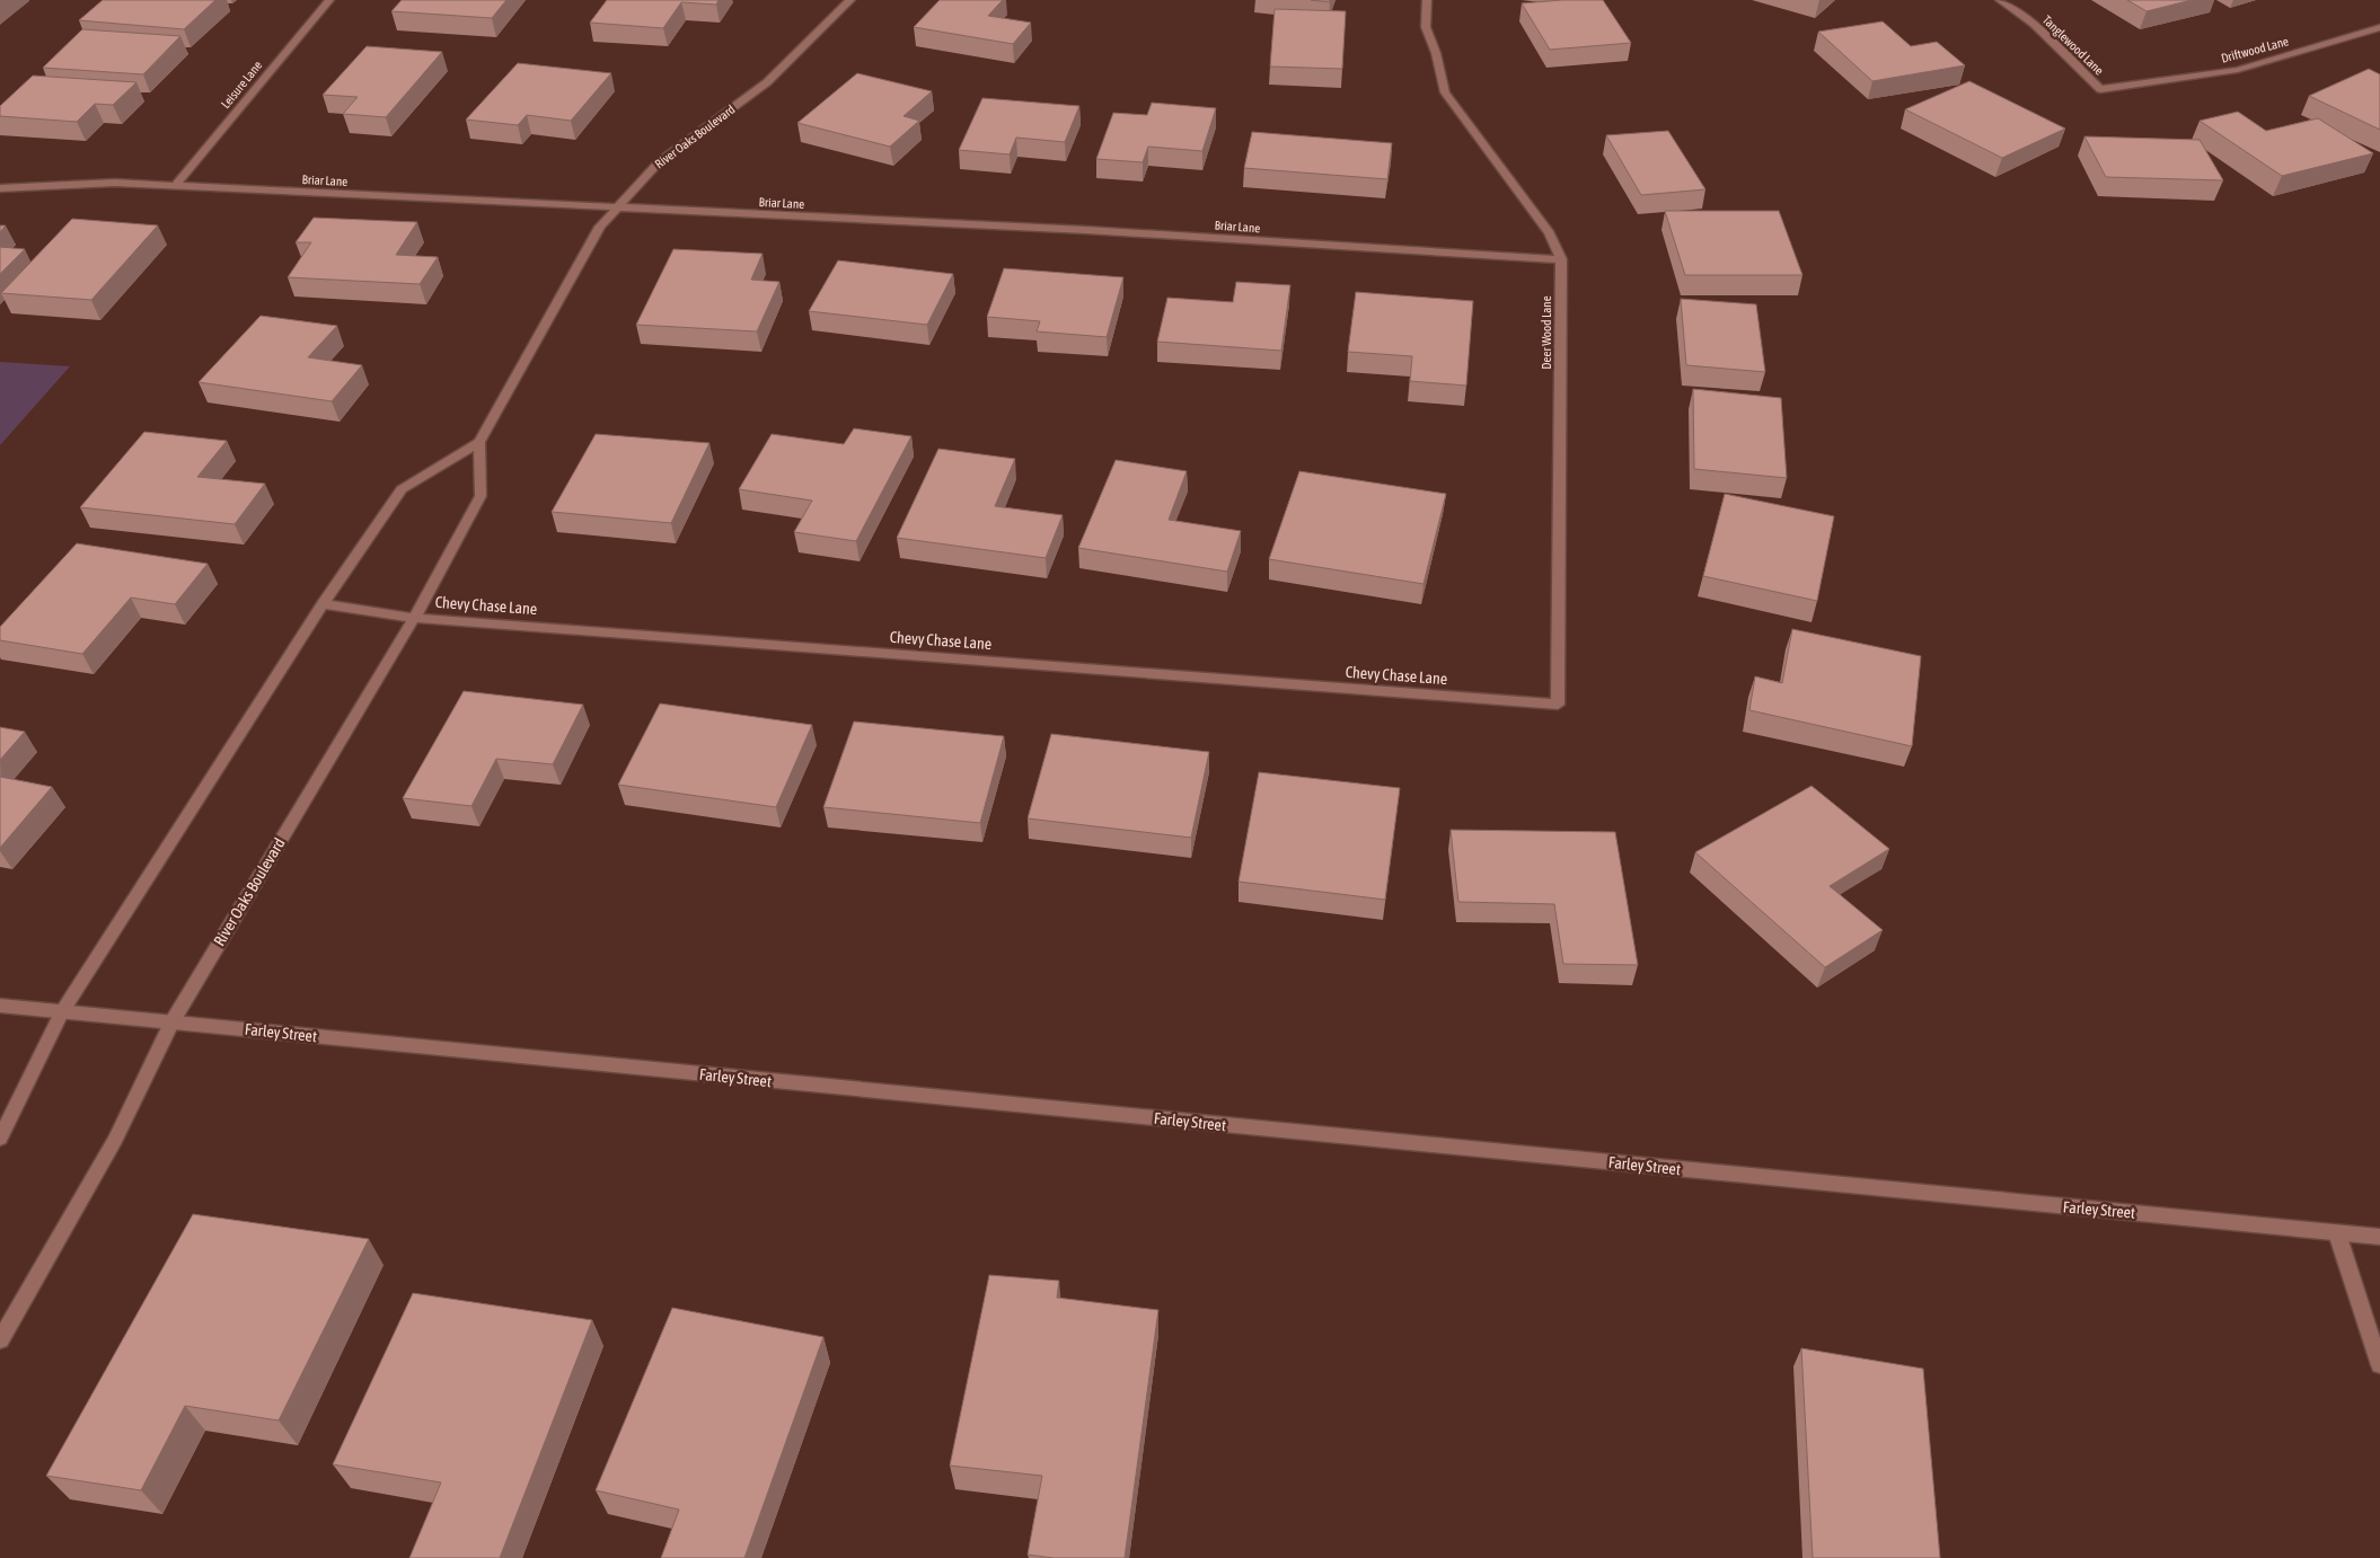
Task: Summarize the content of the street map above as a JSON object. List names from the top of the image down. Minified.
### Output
{"streets":{"street":["Tanglewood Lane","Driftwood Lane","Leisure Lane","River Oaks Boulevard","Briar Lane","Deer Wood Lane","Chevy Chase Lane","Farley Street"]},"crossings":[["Tanglewood Lane","Driftwood Lane"],["Leisure Lane","Briar Lane"],["River Oaks Boulevard","Briar Lane"],["River Oaks Boulevard","Chevy Chase Lane"],["River Oaks Boulevard","Farley Street"],["Briar Lane","Deer Wood Lane"],["Deer Wood Lane","Chevy Chase Lane"]]}
